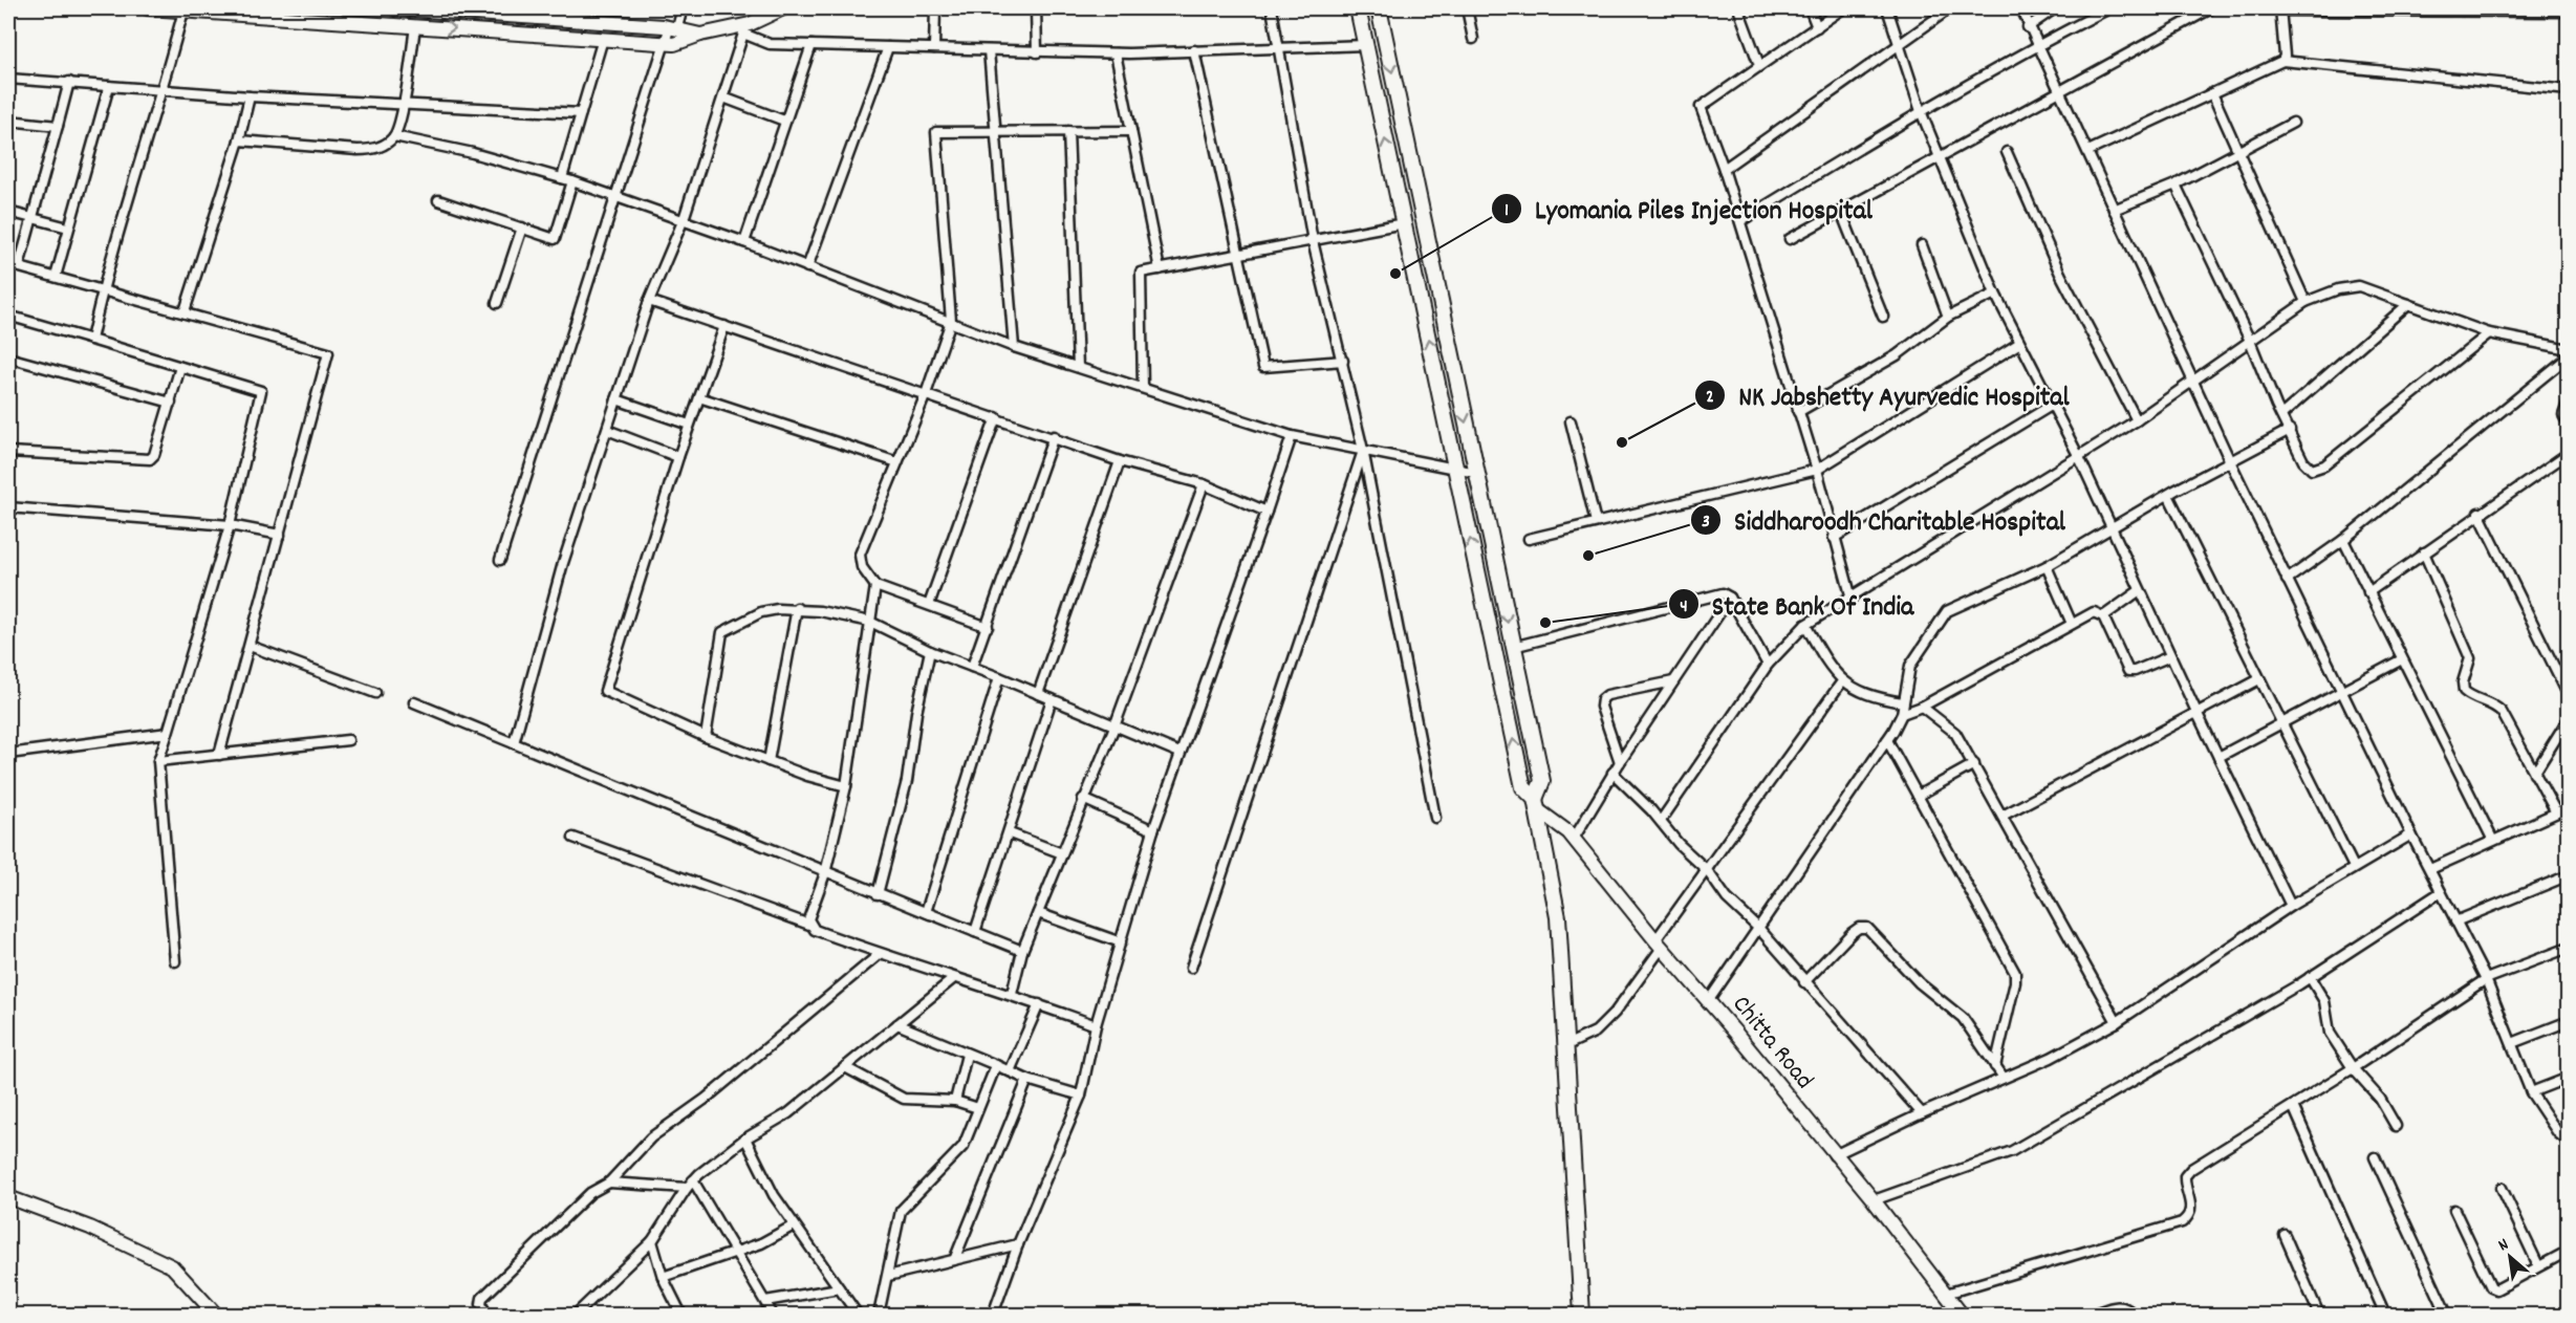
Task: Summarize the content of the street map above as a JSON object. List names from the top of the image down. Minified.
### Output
{"streets":{"street":["Chitta Road"]},"places":["Lyomania Piles Injection Hospital","NK Jabshetty Ayurvedic Hospital","Siddharoodh Charitable Hospital","State Bank Of India"],"north":"top left"}
